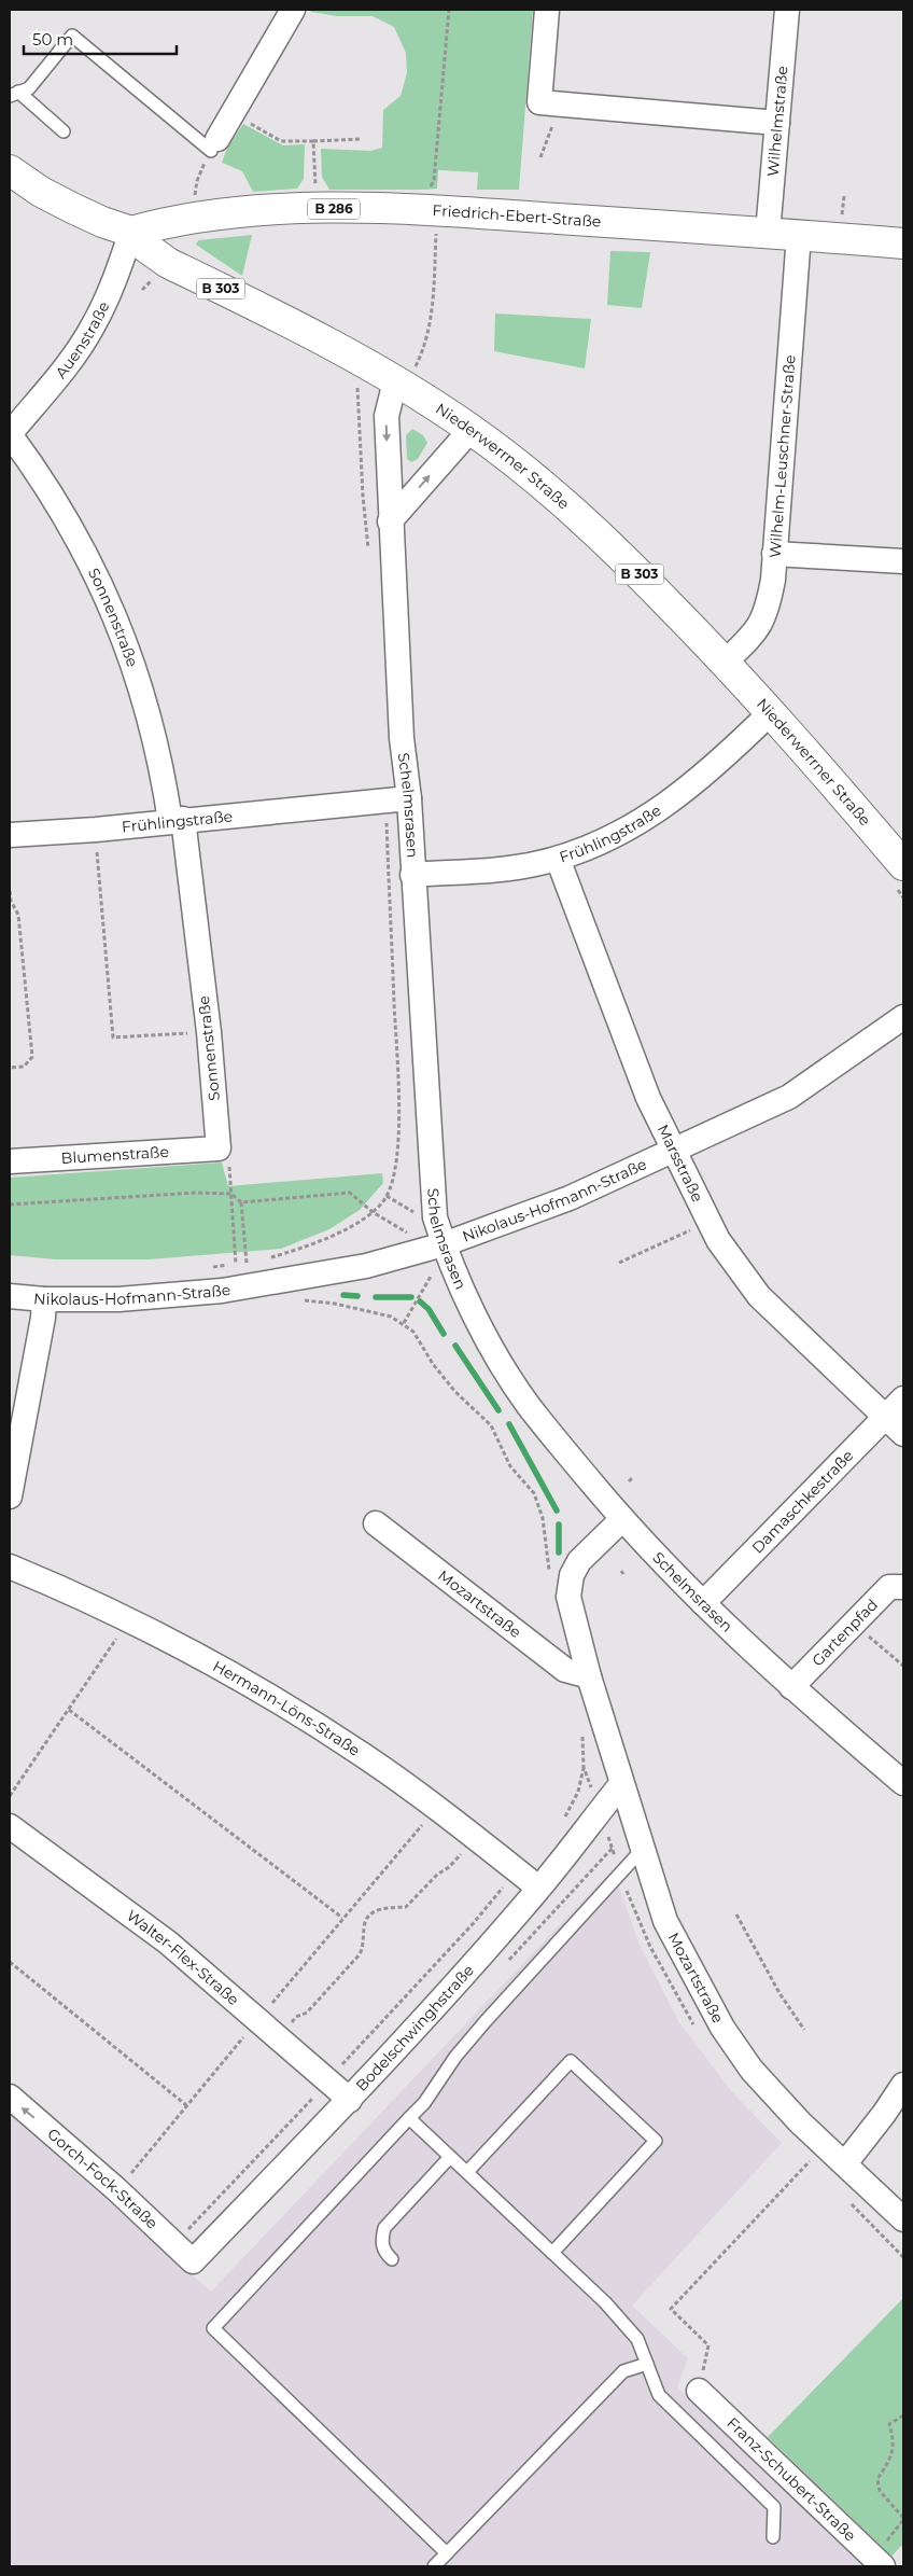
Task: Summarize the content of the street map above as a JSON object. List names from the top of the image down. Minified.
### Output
{"streets":{"main road":["B 286","Friedrich-Ebert-Straße","B 303","Niederwerrner Straße"],"street":["Wilhelmstraße","Auenstraße","Wilhelm-Leuschner-Straße","Sonnenstraße","Schelmsrasen","Frühlingstraße","Blumenstraße","Marsstraße","Nikolaus-Hofmann-Straße","Damaschkestraße","Mozartstraße","Gartenpfad","Hermann-Löns-Straße","Walter-Flex-Straße","Bodelschwinghstraße","Gorch-Fock-Straße","Franz-Schubert-Straße"]},"crossings":[["Wilhelmstraße","Friedrich-Ebert-Straße"],["Friedrich-Ebert-Straße","Auenstraße"],["Friedrich-Ebert-Straße","Wilhelm-Leuschner-Straße"],["Friedrich-Ebert-Straße","Niederwerrner Straße"],["Auenstraße","Niederwerrner Straße"],["Auenstraße","Sonnenstraße"],["Wilhelm-Leuschner-Straße","Niederwerrner Straße"],["Niederwerrner Straße","Schelmsrasen"],["Niederwerrner Straße","Frühlingstraße"],["Sonnenstraße","Frühlingstraße"],["Sonnenstraße","Blumenstraße"],["Schelmsrasen","Frühlingstraße"],["Schelmsrasen","Nikolaus-Hofmann-Straße"],["Schelmsrasen","Damaschkestraße"],["Schelmsrasen","Mozartstraße"],["Schelmsrasen","Gartenpfad"],["Frühlingstraße","Marsstraße"],["Marsstraße","Nikolaus-Hofmann-Straße"],["Marsstraße","Damaschkestraße"],["Mozartstraße","Bodelschwinghstraße"],["Hermann-Löns-Straße","Bodelschwinghstraße"],["Walter-Flex-Straße","Bodelschwinghstraße"],["Bodelschwinghstraße","Gorch-Fock-Straße"]],"one_way":["Gorch-Fock-Straße"],"scale_bar":"50 m"}
